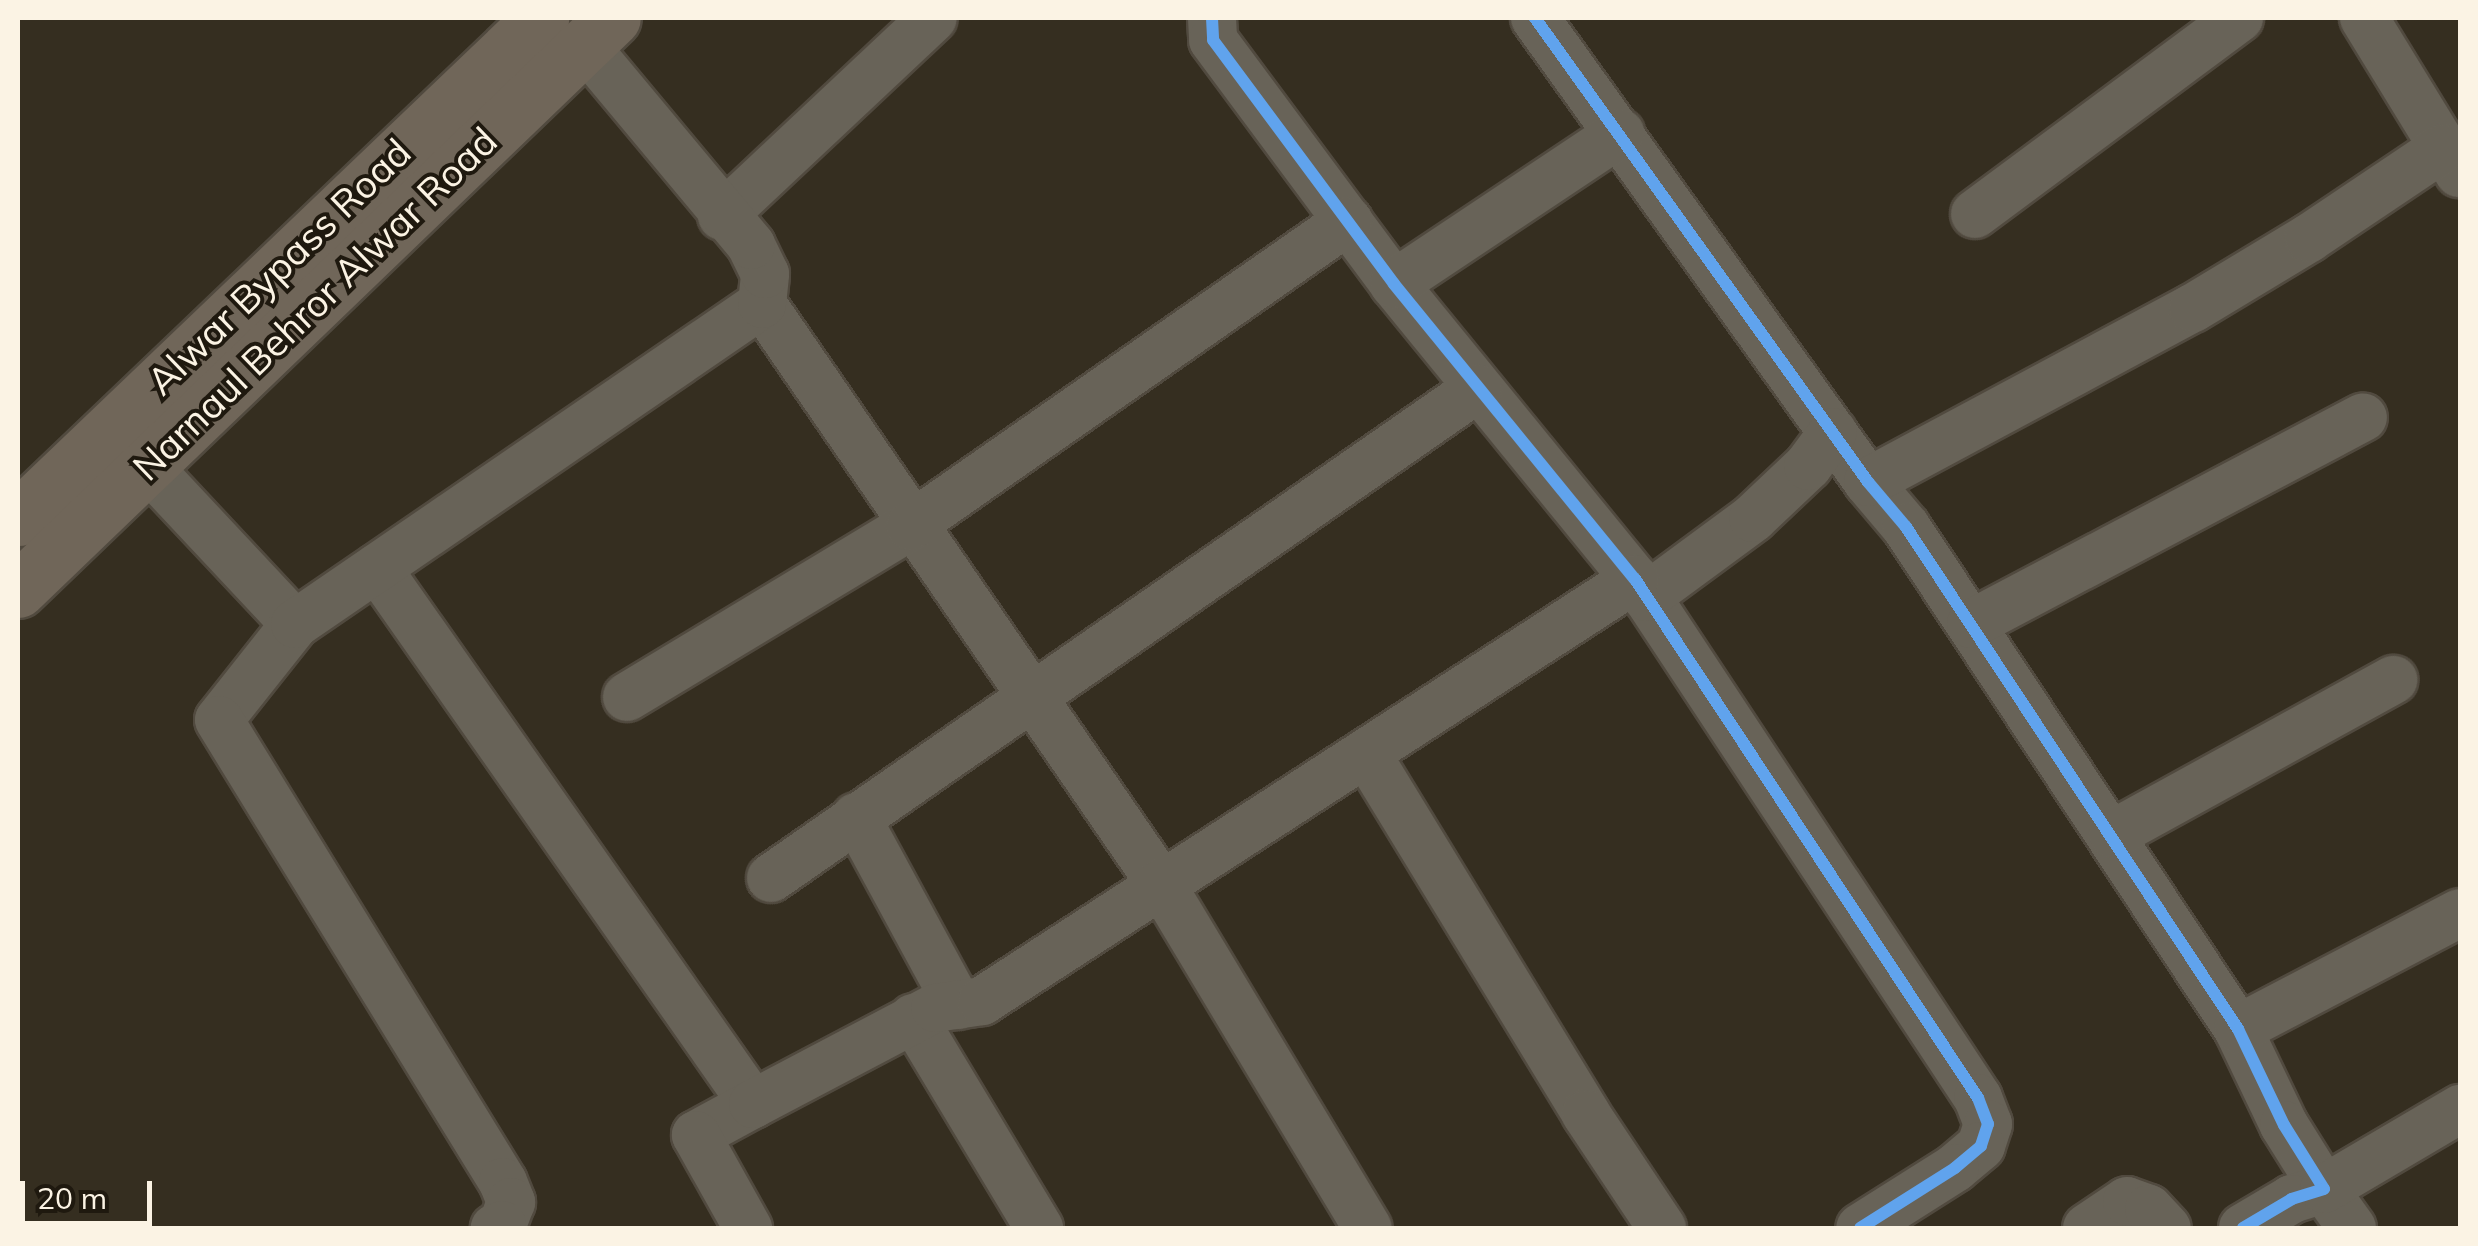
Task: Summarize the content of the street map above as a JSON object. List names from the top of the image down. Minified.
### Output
{"streets":{"main road":["Alwar Bypass Road","Narnaul Behror Alwar Road"]},"crossings":[["Alwar Bypass Road","Narnaul Behror Alwar Road"]],"scale_bar":"20 m"}
